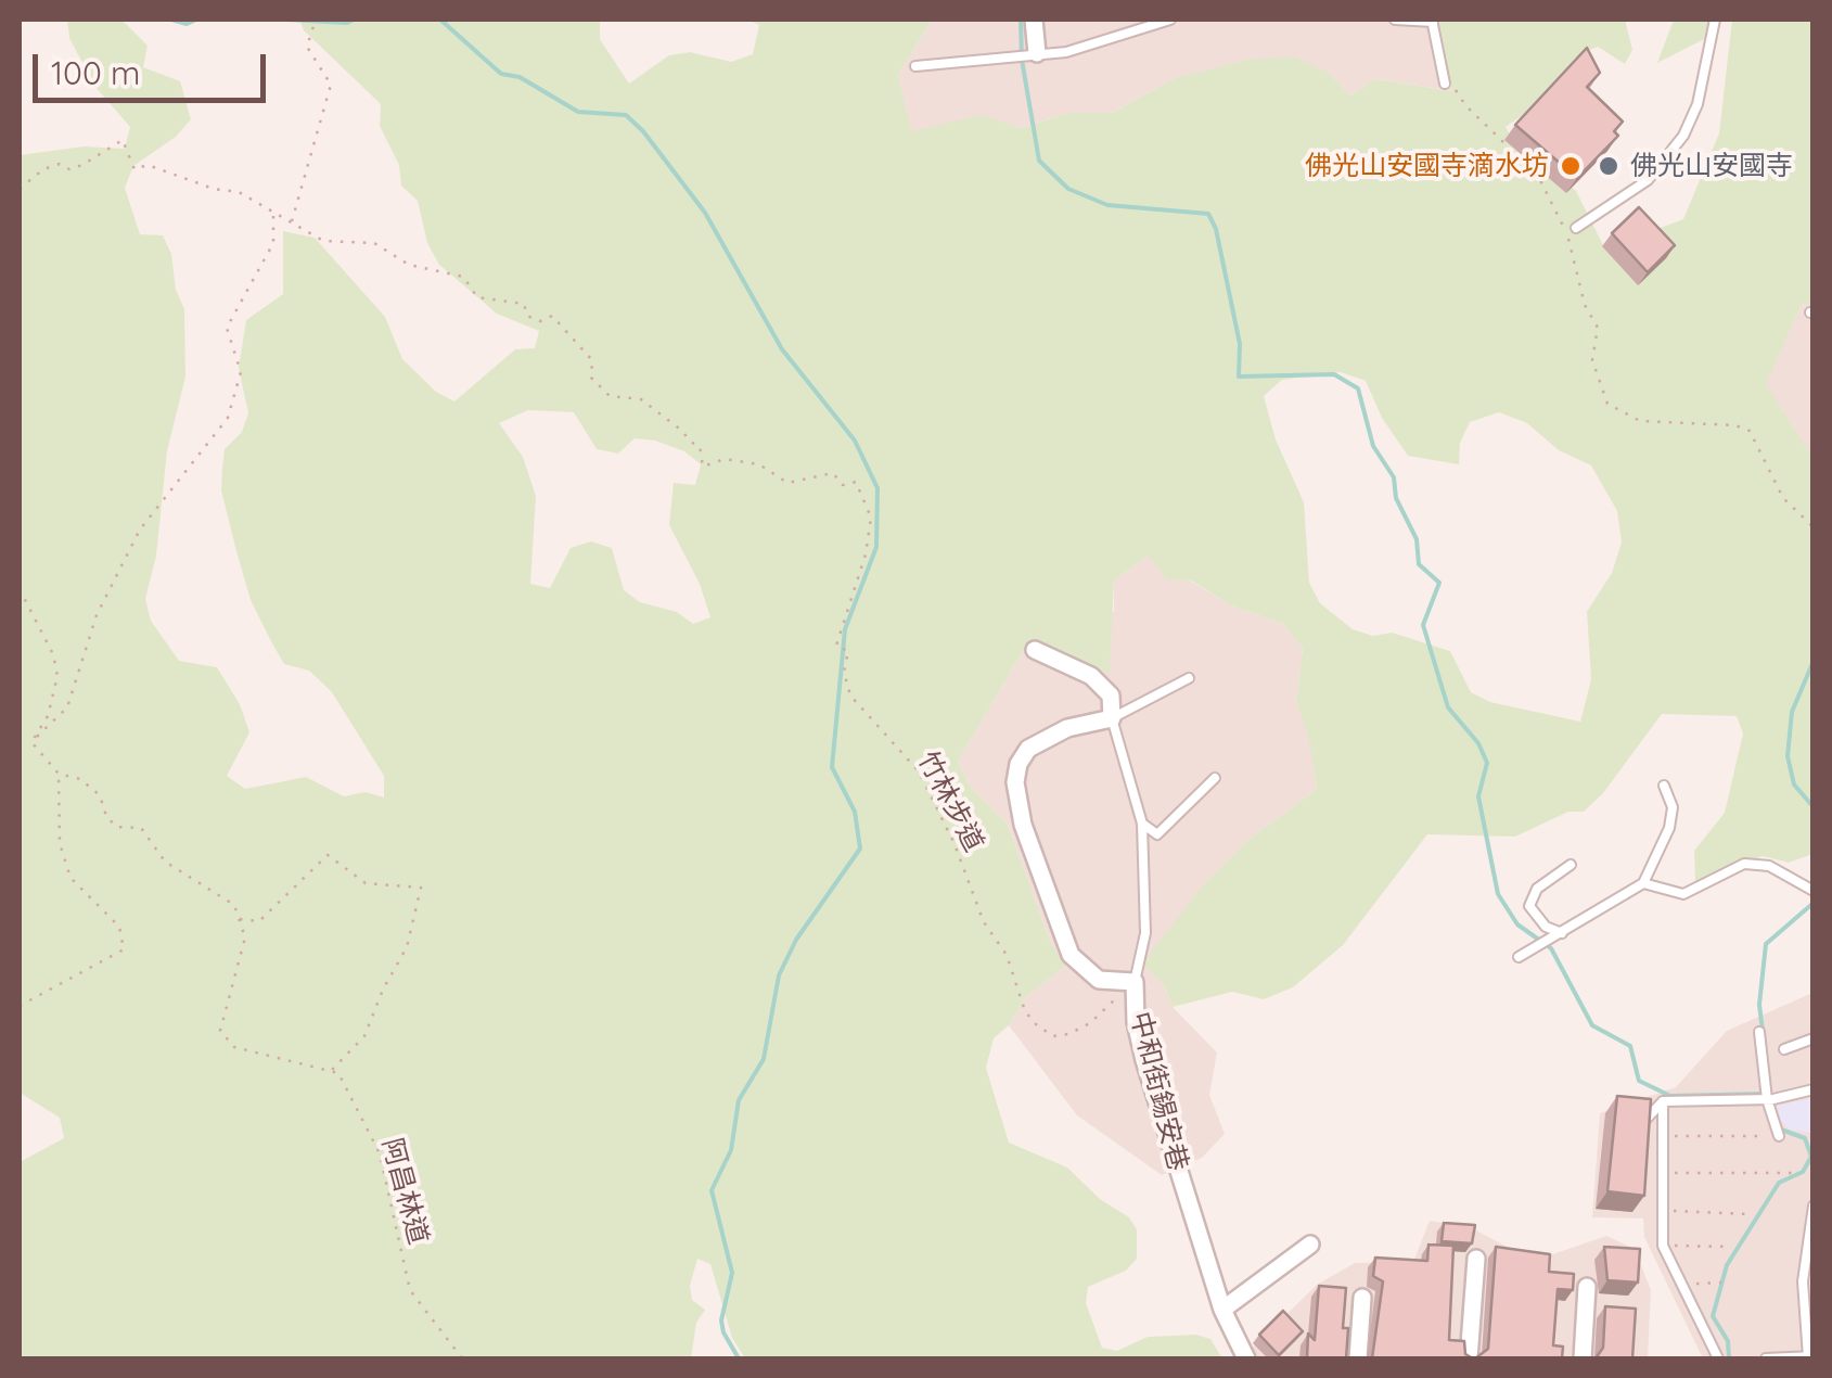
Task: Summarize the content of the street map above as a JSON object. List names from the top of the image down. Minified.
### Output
{"streets":{"street":["中和街錫安巷"],"path":["竹林步道","阿昌林道"]},"crossings":[["竹林步道","中和街錫安巷"]],"places":["佛光山安國寺滴水坊","佛光山安國寺"],"scale_bar":"100 m"}
